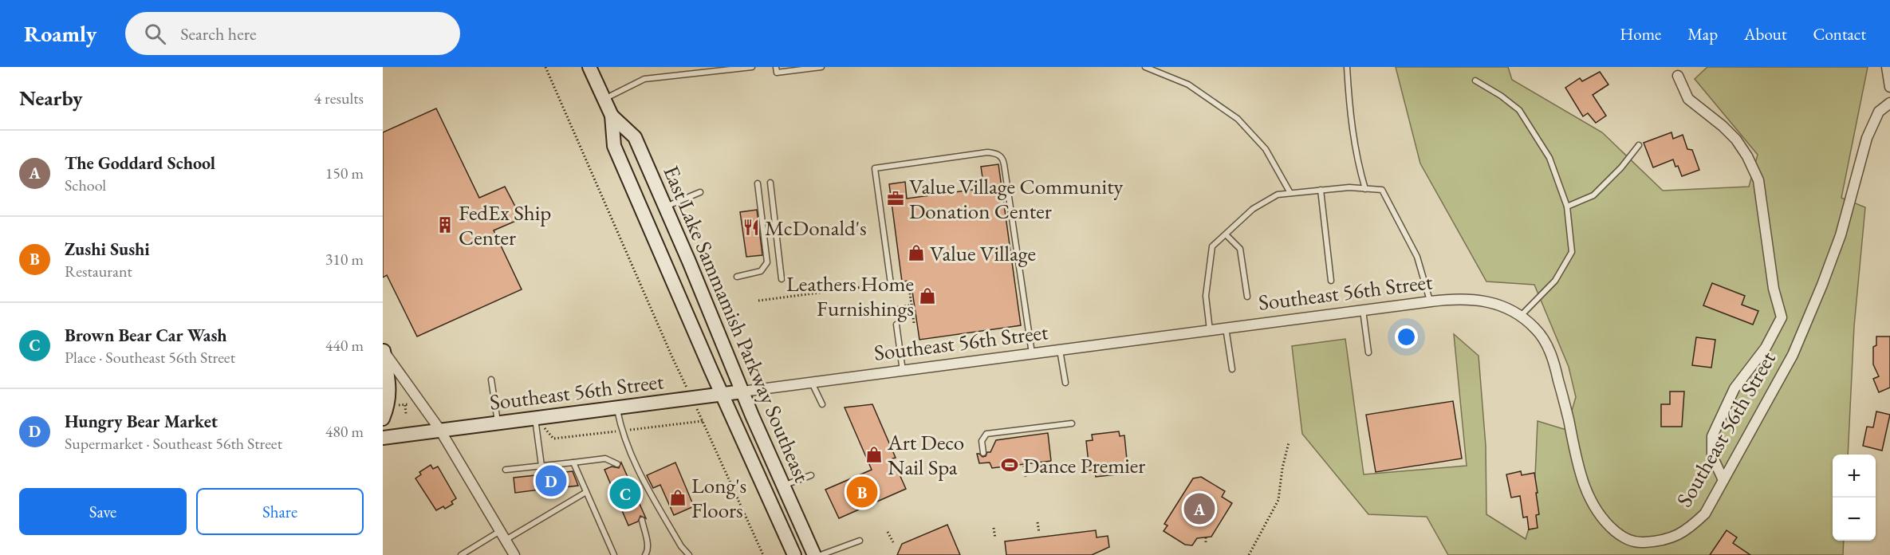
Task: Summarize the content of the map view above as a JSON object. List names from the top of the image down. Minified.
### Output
{"streets":{"main road":["Southeast 56th Street","East Lake Sammamish Parkway Southeast"]},"crossings":[["Southeast 56th Street","East Lake Sammamish Parkway Southeast"]],"places":{"office":["Value Village Community Donation Center"],"building":["FedEx Ship Center"],"restaurant":["McDonald's"],"shop":["Value Village","Leathers Home Furnishings","Art Deco Nail Spa","Long's Floors"],"sports":["Dance Premier"]},"page":{"header":"Roamly","search":"Search here","nav":["Home","Map","About","Contact"],"heading":["Nearby","4 results"],"list":[{"mark":"A","name":"The Goddard School","note":"School","value":"150 m"},{"mark":"B","name":"Zushi Sushi","note":"Restaurant","value":"310 m"},{"mark":"C","name":"Brown Bear Car Wash","note":"Place · Southeast 56th Street","value":"440 m"},{"mark":"D","name":"Hungry Bear Market","note":"Supermarket · Southeast 56th Street","value":"480 m"}],"map_buttons":["+","−"],"pins":["D","B","C","A"],"buttons":["Save","Share"]}}
